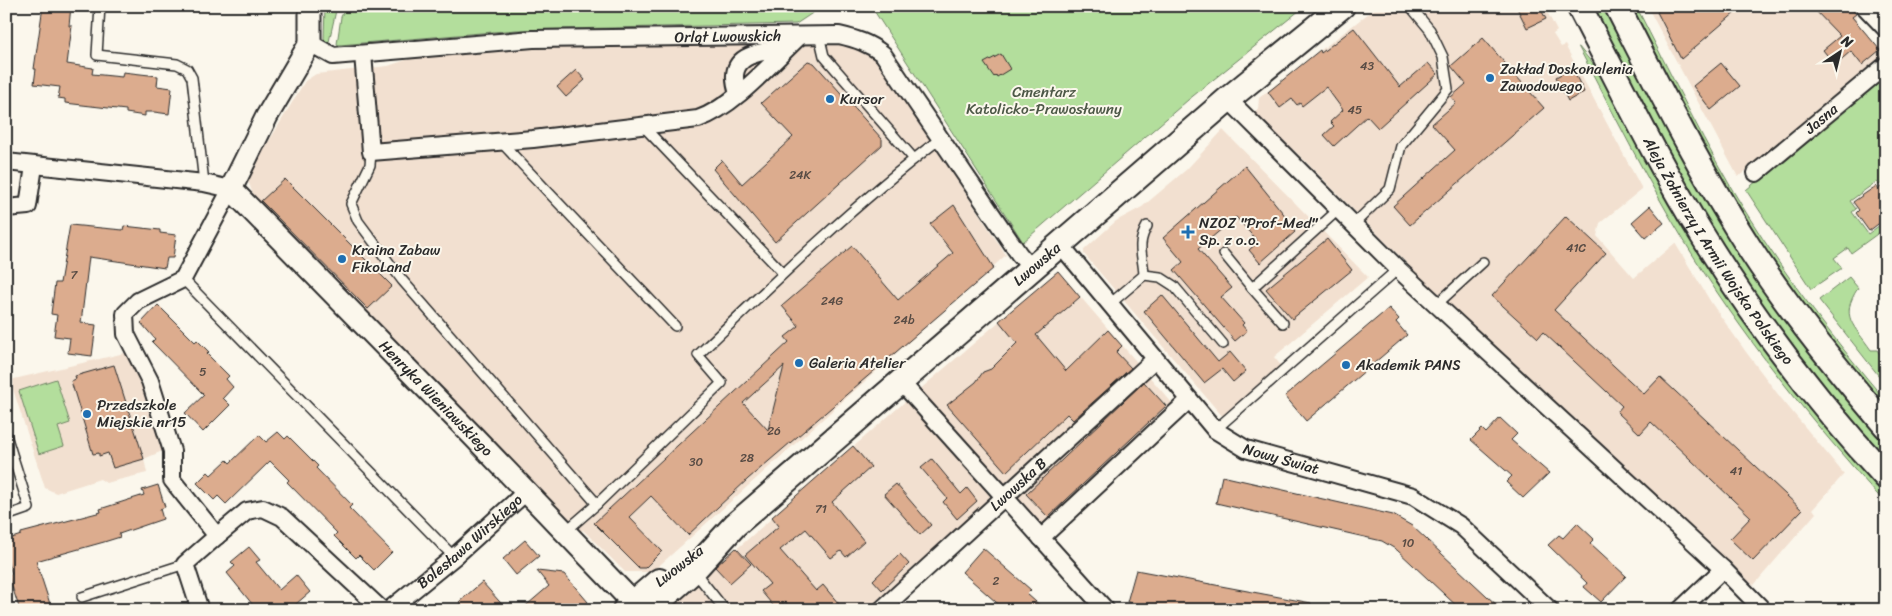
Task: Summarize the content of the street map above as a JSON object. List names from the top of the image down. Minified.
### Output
{"streets":{"main road":["Aleja Żołnierzy I Armii Wojska Polskiego","Lwowska"],"street":["Orląt Lwowskich","Jasna","Henryka Wieniawskiego","Nowy Świat","Lwowska B","Bolesława Wirskiego"]},"crossings":[["Orląt Lwowskich","Lwowska"],["Lwowska","Henryka Wieniawskiego"],["Lwowska","Nowy Świat"],["Henryka Wieniawskiego","Bolesława Wirskiego"],["Nowy Świat","Lwowska B"]],"parks":["Cmentarz Katolicko-Prawosławny"],"places":{"other":["Zakład Doskonalenia Zawodowego","Kursor","Kraina Zabaw FikoLand","Galeria Atelier","Akademik PANS","Przedszkole Miejskie nr15"],"health":["NZOZ \"Prof-Med\" Sp. z o.o."]},"house_numbers":["43","45","24K","41C","7","24G","24b","5","26","28","30","41","71","10","2"],"north":"top right"}
